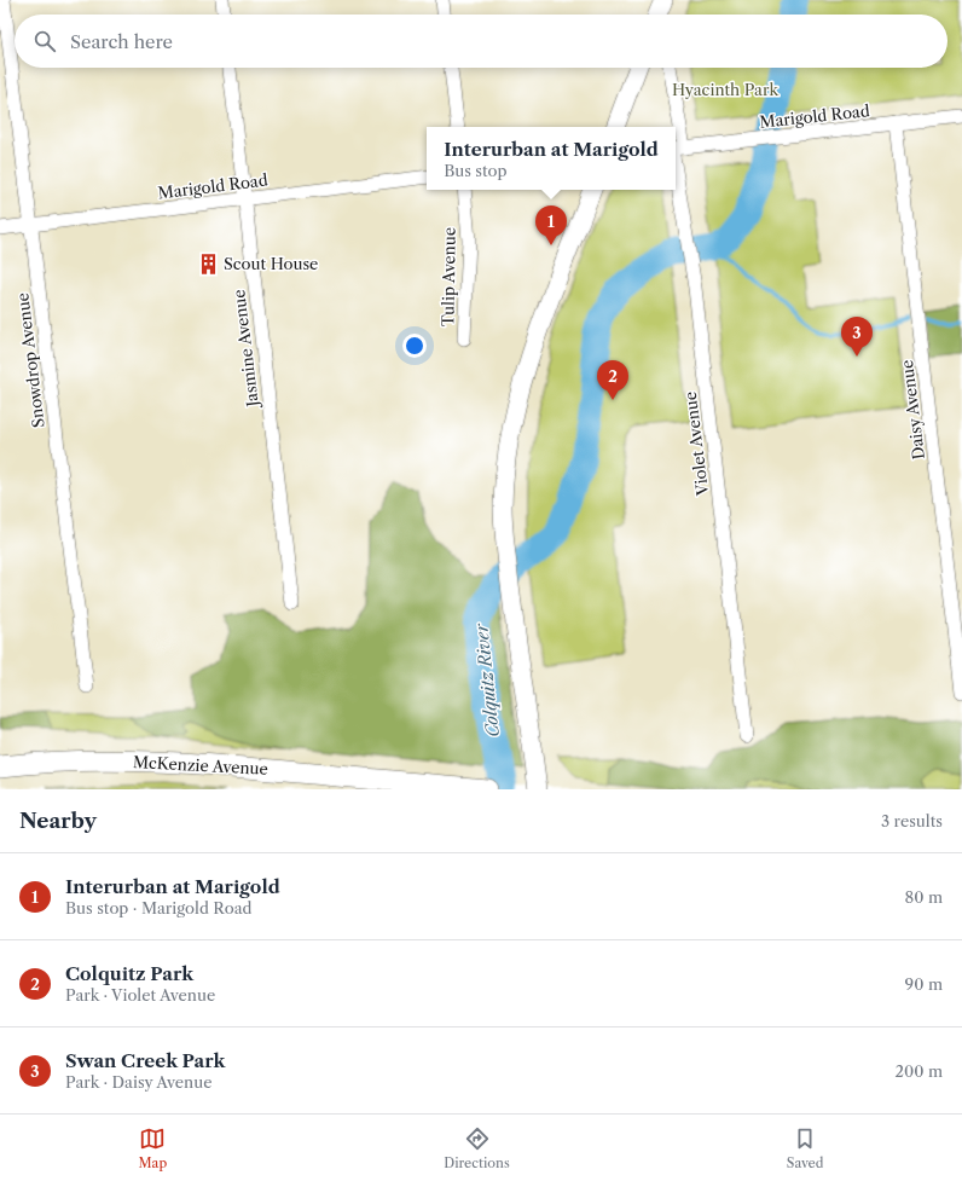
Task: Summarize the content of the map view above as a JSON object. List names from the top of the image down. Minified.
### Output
{"streets":{"main road":["McKenzie Avenue"],"street":["Marigold Road","Tulip Avenue","Jasmine Avenue","Snowdrop Avenue","Daisy Avenue","Violet Avenue"]},"crossings":[["Marigold Road","Jasmine Avenue"],["Marigold Road","Snowdrop Avenue"],["Marigold Road","Daisy Avenue"],["Marigold Road","Violet Avenue"]],"water":["Colquitz River"],"parks":["Hyacinth Park"],"places":{"building":["Scout House"]},"page":{"search":"Search here","popup":["Interurban at Marigold","Bus stop"],"pins":["1","3","2"],"heading":["Nearby","3 results"],"list":[{"mark":"1","name":"Interurban at Marigold","note":"Bus stop · Marigold Road","value":"80 m"},{"mark":"2","name":"Colquitz Park","note":"Park · Violet Avenue","value":"90 m"},{"mark":"3","name":"Swan Creek Park","note":"Park · Daisy Avenue","value":"200 m"}],"nav":["Map","Directions","Saved"]}}
